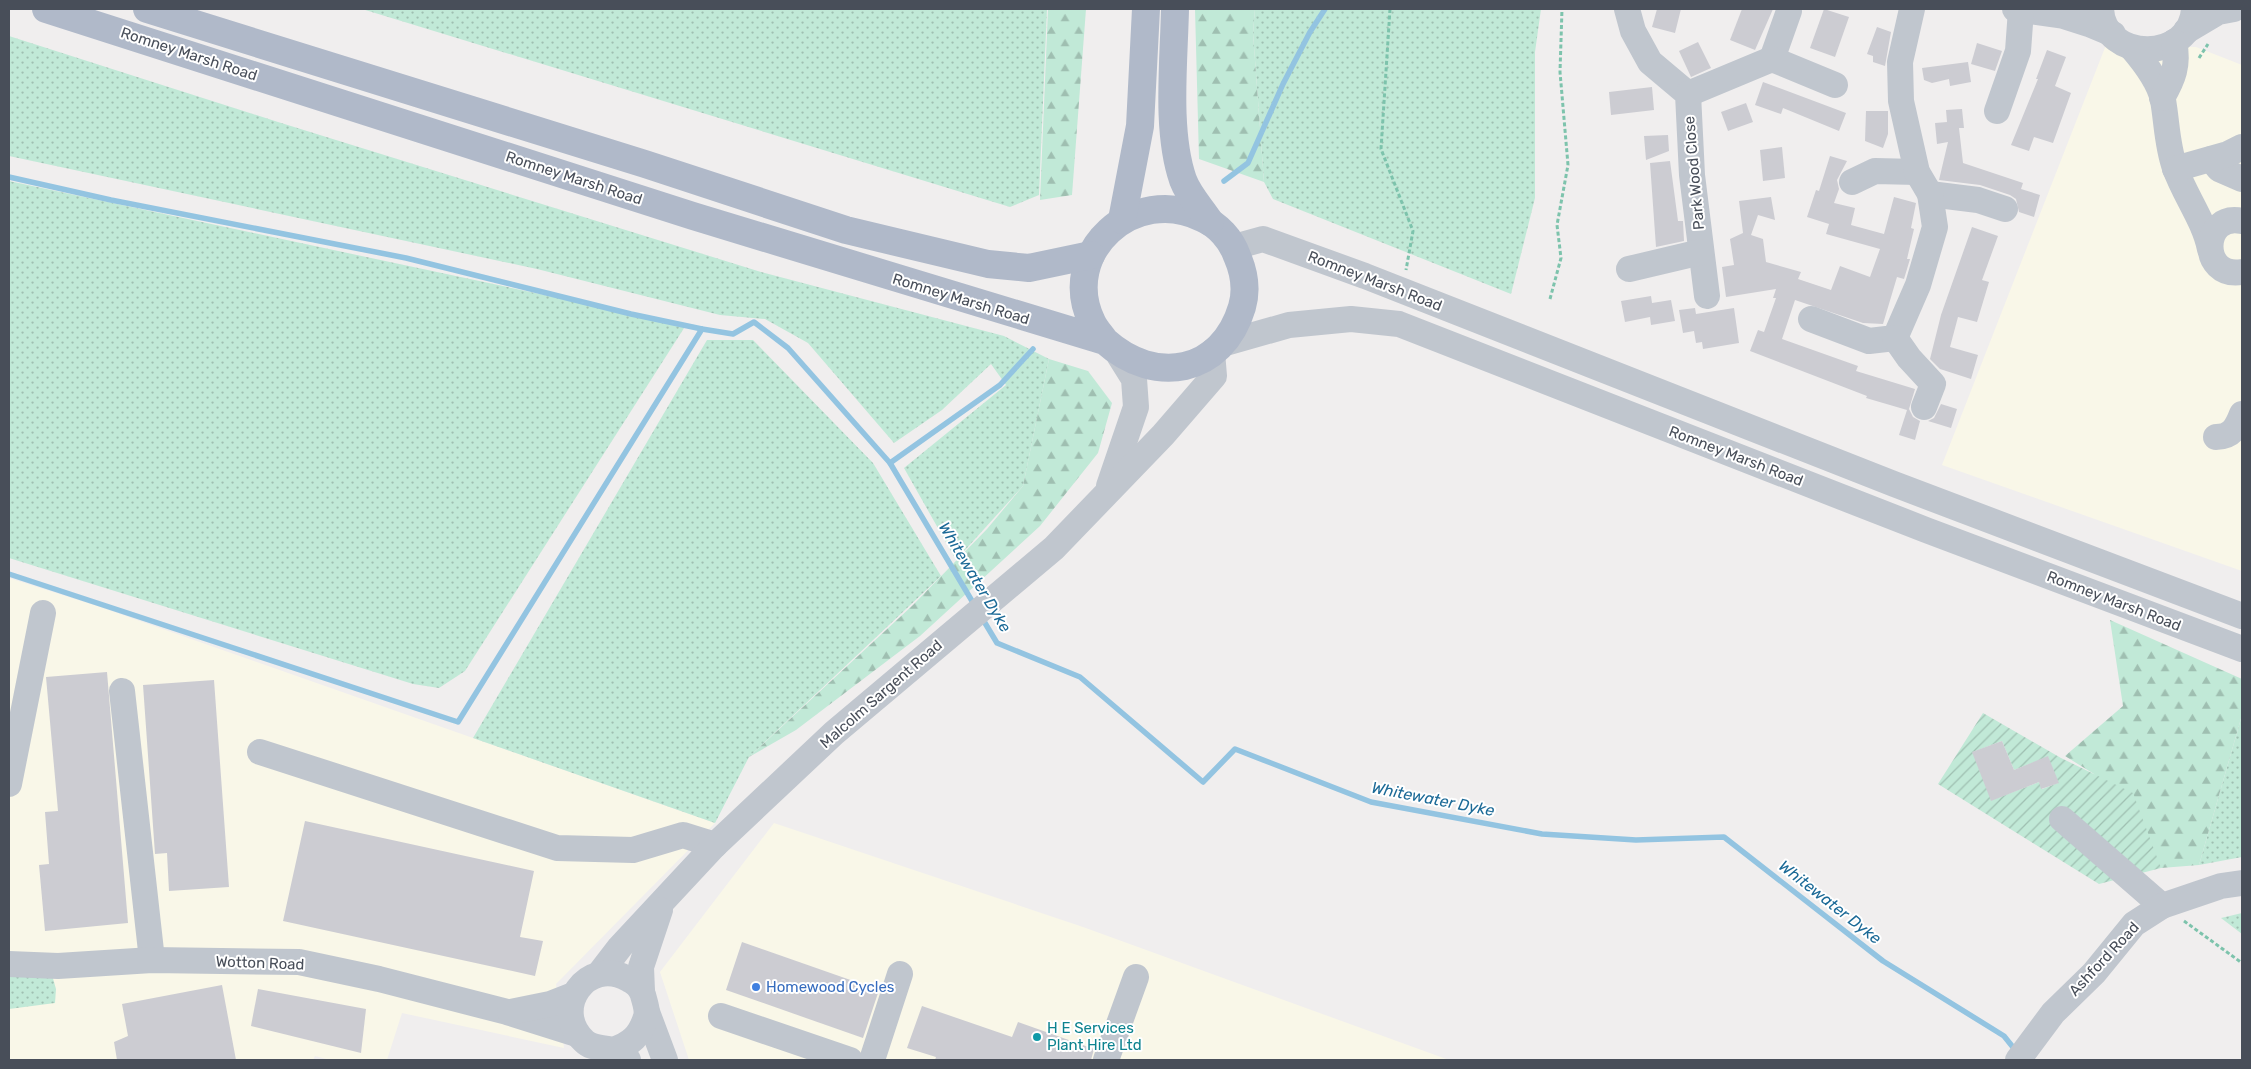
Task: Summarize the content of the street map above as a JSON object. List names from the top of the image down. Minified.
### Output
{"streets":{"main road":["Romney Marsh Road"],"street":["Park Wood Close","Malcolm Sargent Road","Ashford Road","Wotton Road"]},"crossings":[["Romney Marsh Road","Malcolm Sargent Road"],["Malcolm Sargent Road","Wotton Road"]],"water":["Whitewater Dyke"],"places":["Homewood Cycles","H E Services Plant Hire Ltd"]}
